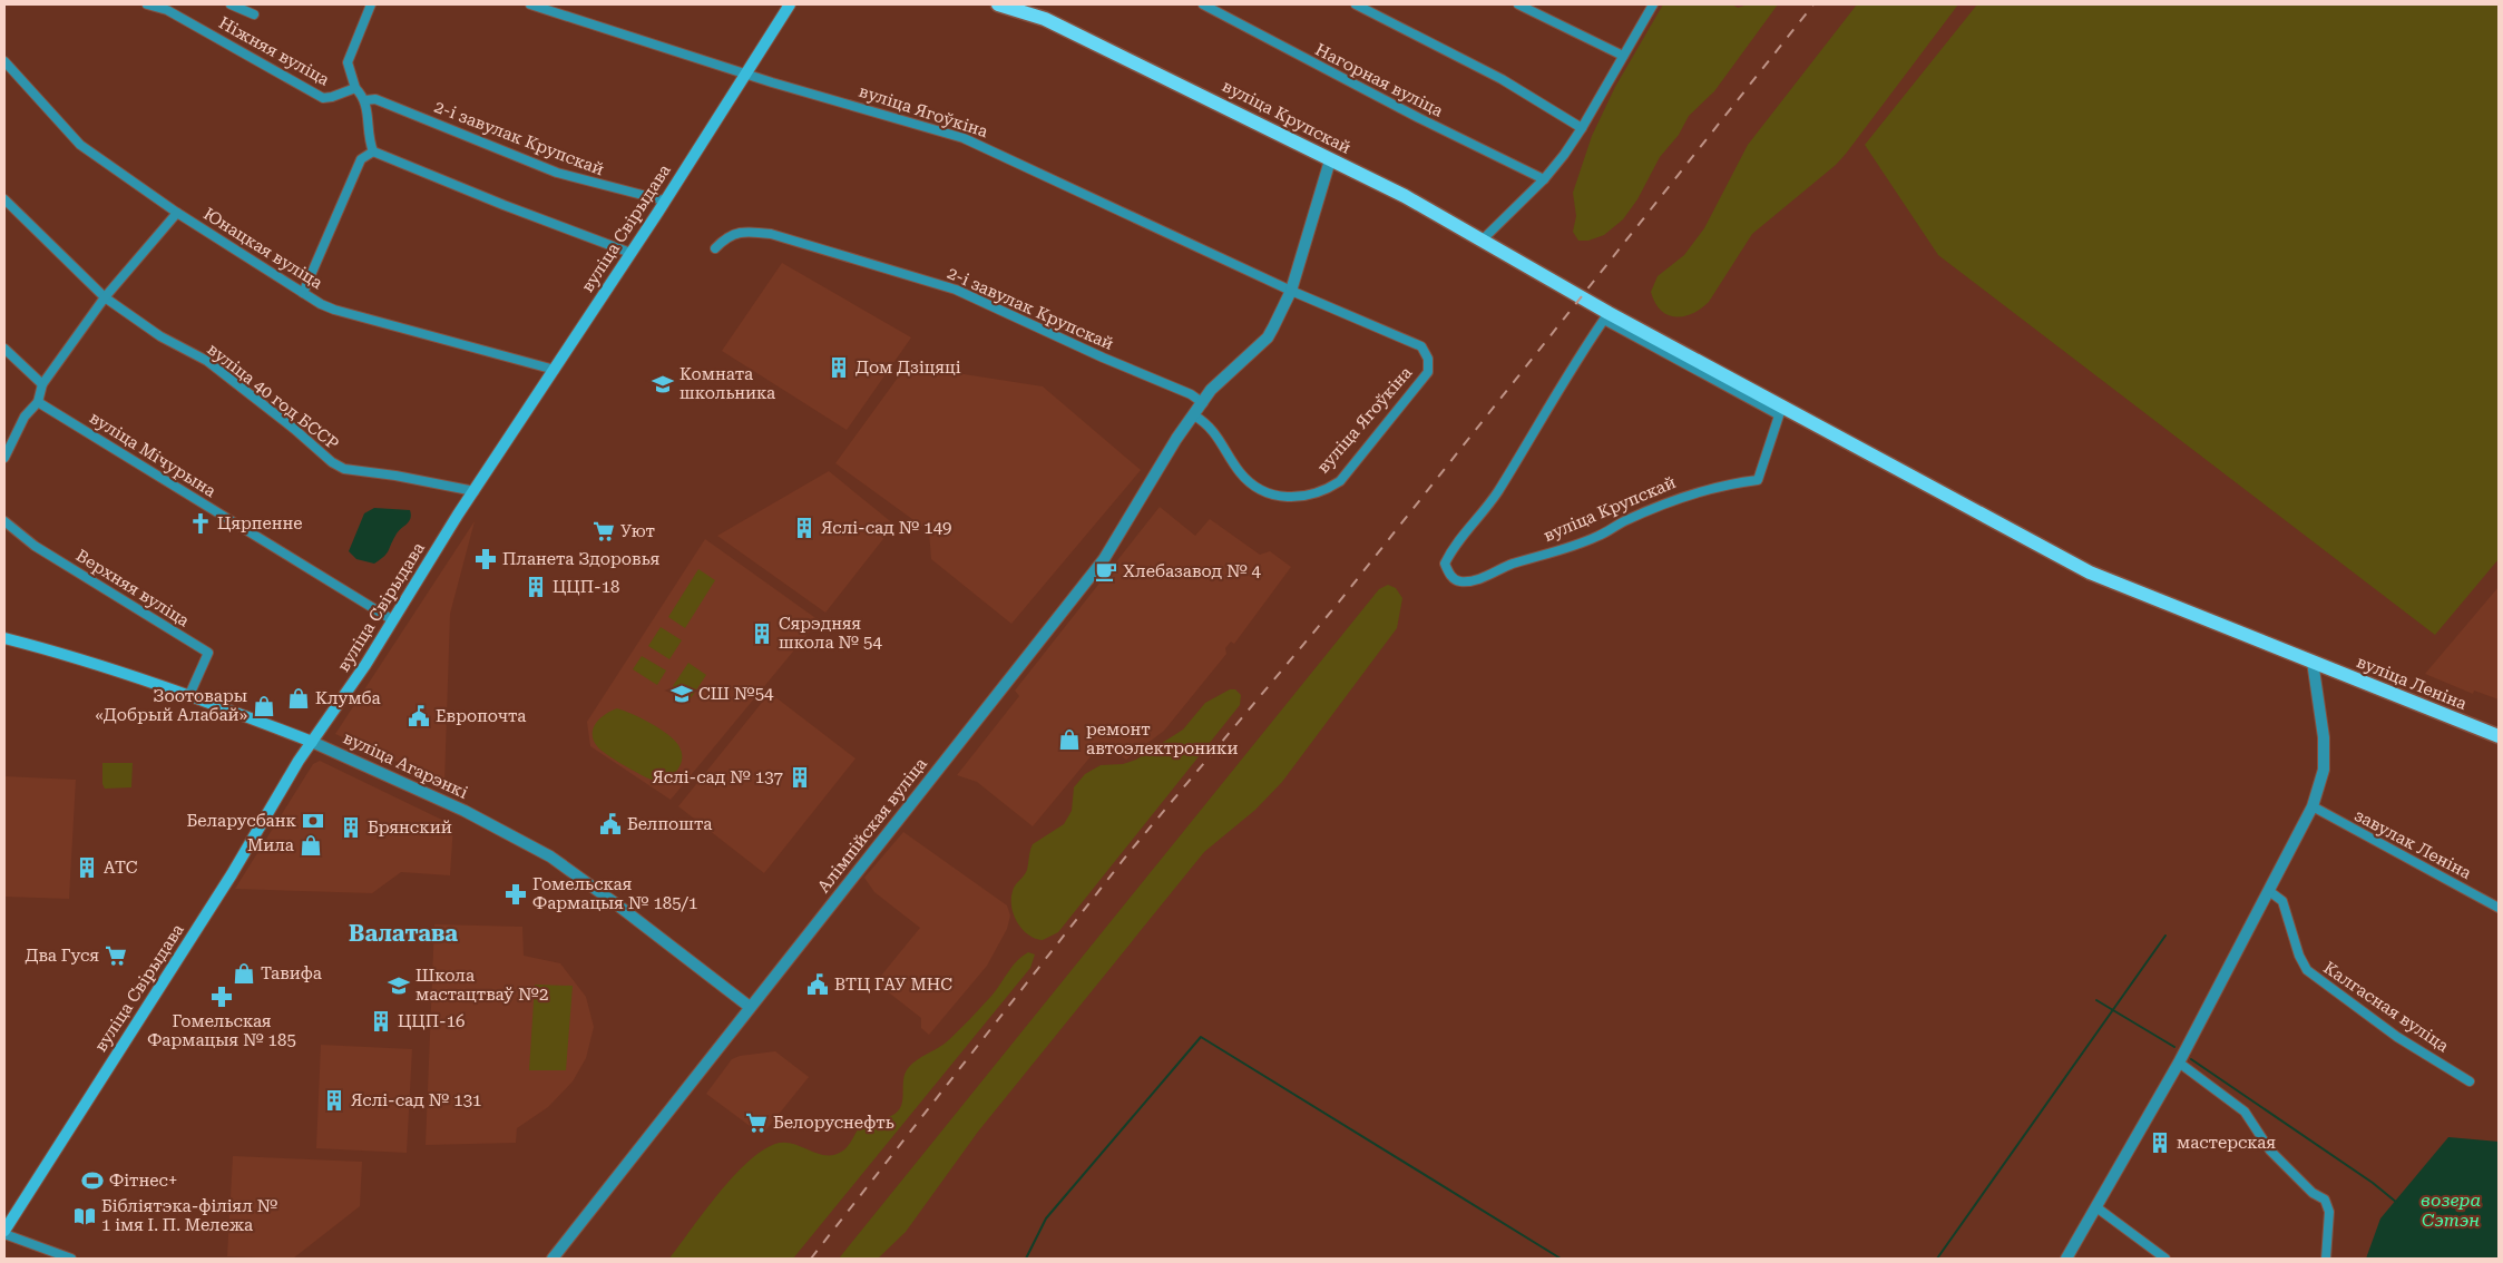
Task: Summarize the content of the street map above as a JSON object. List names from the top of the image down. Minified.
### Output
{"streets":{"main road":["вуліца Крупскай","вуліца Свірыдава","вуліца Леніна","вуліца Агарэнкі"],"street":["Ніжняя вуліца","Нагорная вуліца","вуліца Ягоўкіна","2-і завулак Крупскай","Юнацкая вуліца","вуліца 40 год БССР","вуліца Мічурына","Верхняя вуліца","Алімпійская вуліца","завулак Леніна","Калгасная вуліца"]},"crossings":[["вуліца Ягоўкіна","вуліца Свірыдава"],["вуліца Ягоўкіна","Алімпійская вуліца"],["вуліца Крупскай","вуліца Леніна"],["2-і завулак Крупскай","вуліца Свірыдава"],["2-і завулак Крупскай","Алімпійская вуліца"],["вуліца Свірыдава","Юнацкая вуліца"],["вуліца Свірыдава","вуліца 40 год БССР"],["вуліца Свірыдава","вуліца Мічурына"],["вуліца Свірыдава","вуліца Агарэнкі"],["Верхняя вуліца","вуліца Агарэнкі"],["вуліца Агарэнкі","Алімпійская вуліца"]],"districts":["Валатава"],"water":["возера Сэтэн"],"places":{"building":["Дом Дзіцяці","Яслі-сад № 149","ЦЦП-18","Сярэдняя школа № 54","Яслі-сад № 137","Брянский","АТС","ЦЦП-16","Яслі-сад № 131","мастерская"],"school or university":["Комната школьника","СШ №54","Школа мастацтваў №2"],"church":["Цярпенне"],"supermarket":["Уют","Два Гуся","Белоруснефть"],"pharmacy":["Планета Здоровья","Гомельская Фармацыя № 185/1","Гомельская Фармацыя № 185"],"cafe":["Хлебазавод № 4"],"shop":["Клумба","Зоотовары «Добрый Алабай»","ремонт автоэлектроники","Мила","Тавифа"],"public building":["Европочта","Белпошта","ВТЦ ГАУ МНС"],"bank":["Беларусбанк"],"sports":["Фітнес+"],"library":["Бібліятэка-філіял № 1 імя І. П. Мележа"]}}
